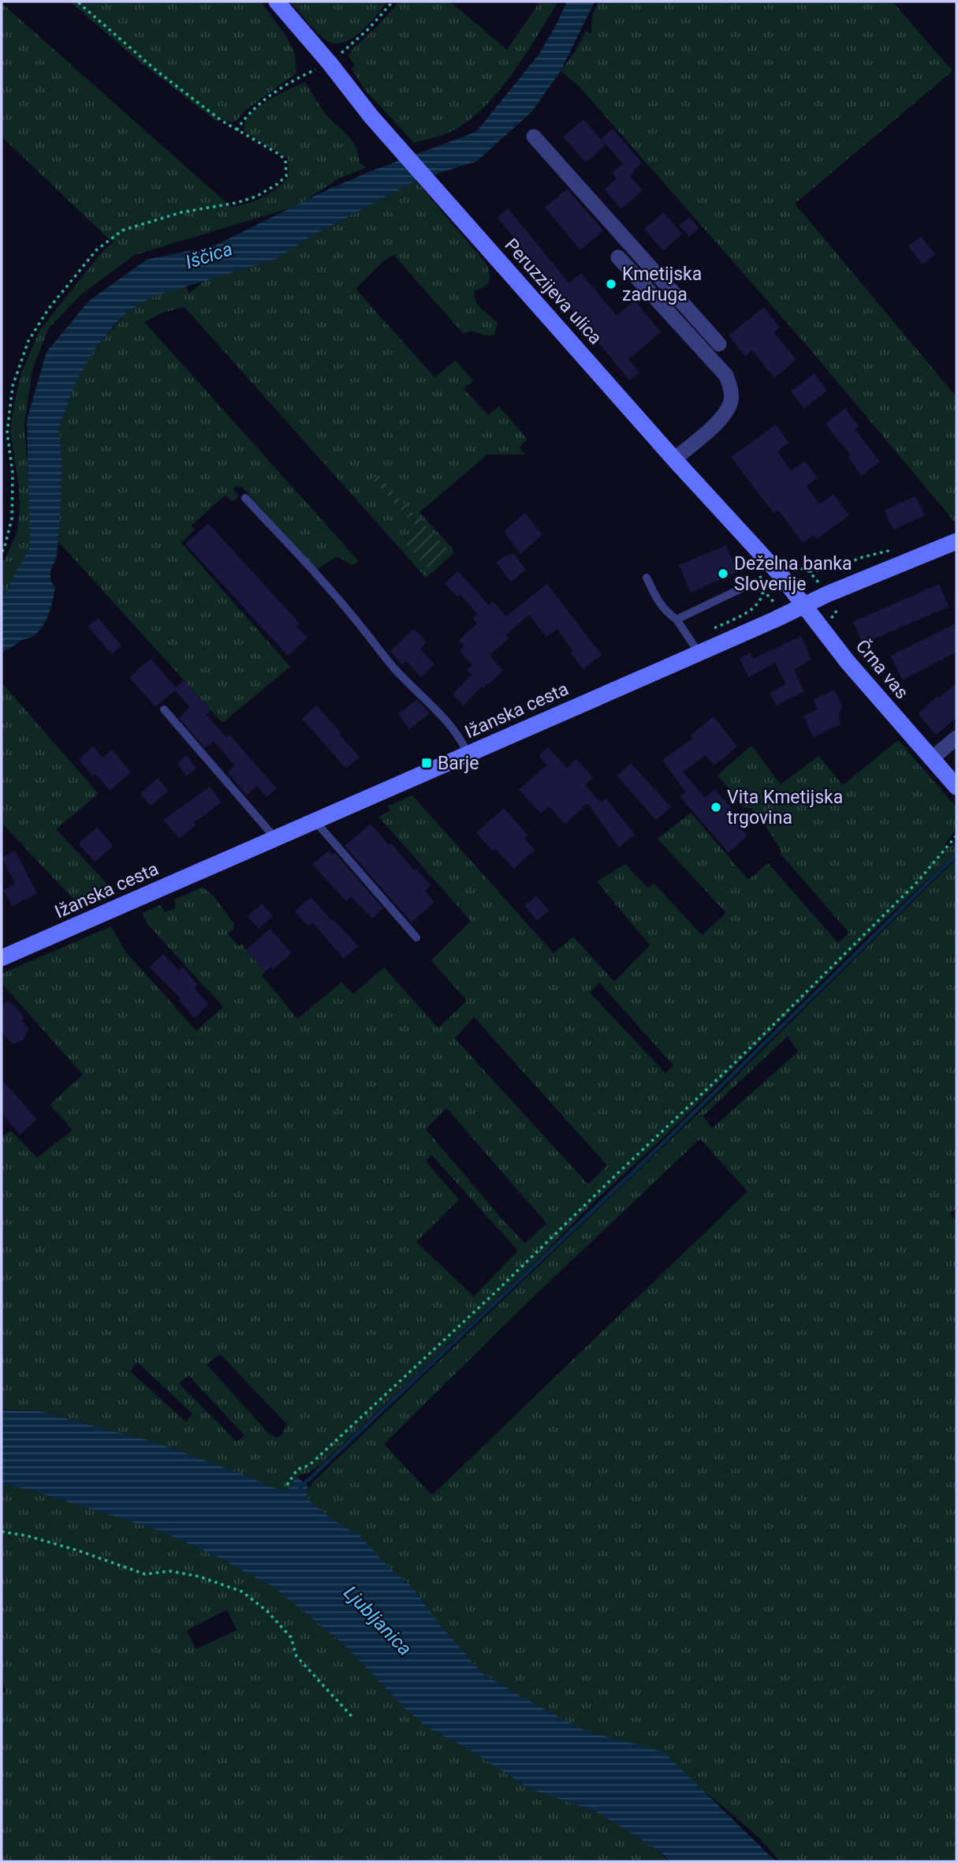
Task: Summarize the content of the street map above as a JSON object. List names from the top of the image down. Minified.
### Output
{"streets":{"street":["Peruzzijeva ulica","Črna vas","Ižanska cesta"]},"crossings":[["Peruzzijeva ulica","Črna vas"],["Peruzzijeva ulica","Ižanska cesta"],["Črna vas","Ižanska cesta"]],"water":["Iščica","Ljubljanica"],"places":{"other":["Kmetijska zadruga","Deželna banka Slovenije","Vita Kmetijska trgovina"],"transit":["Barje"]}}
